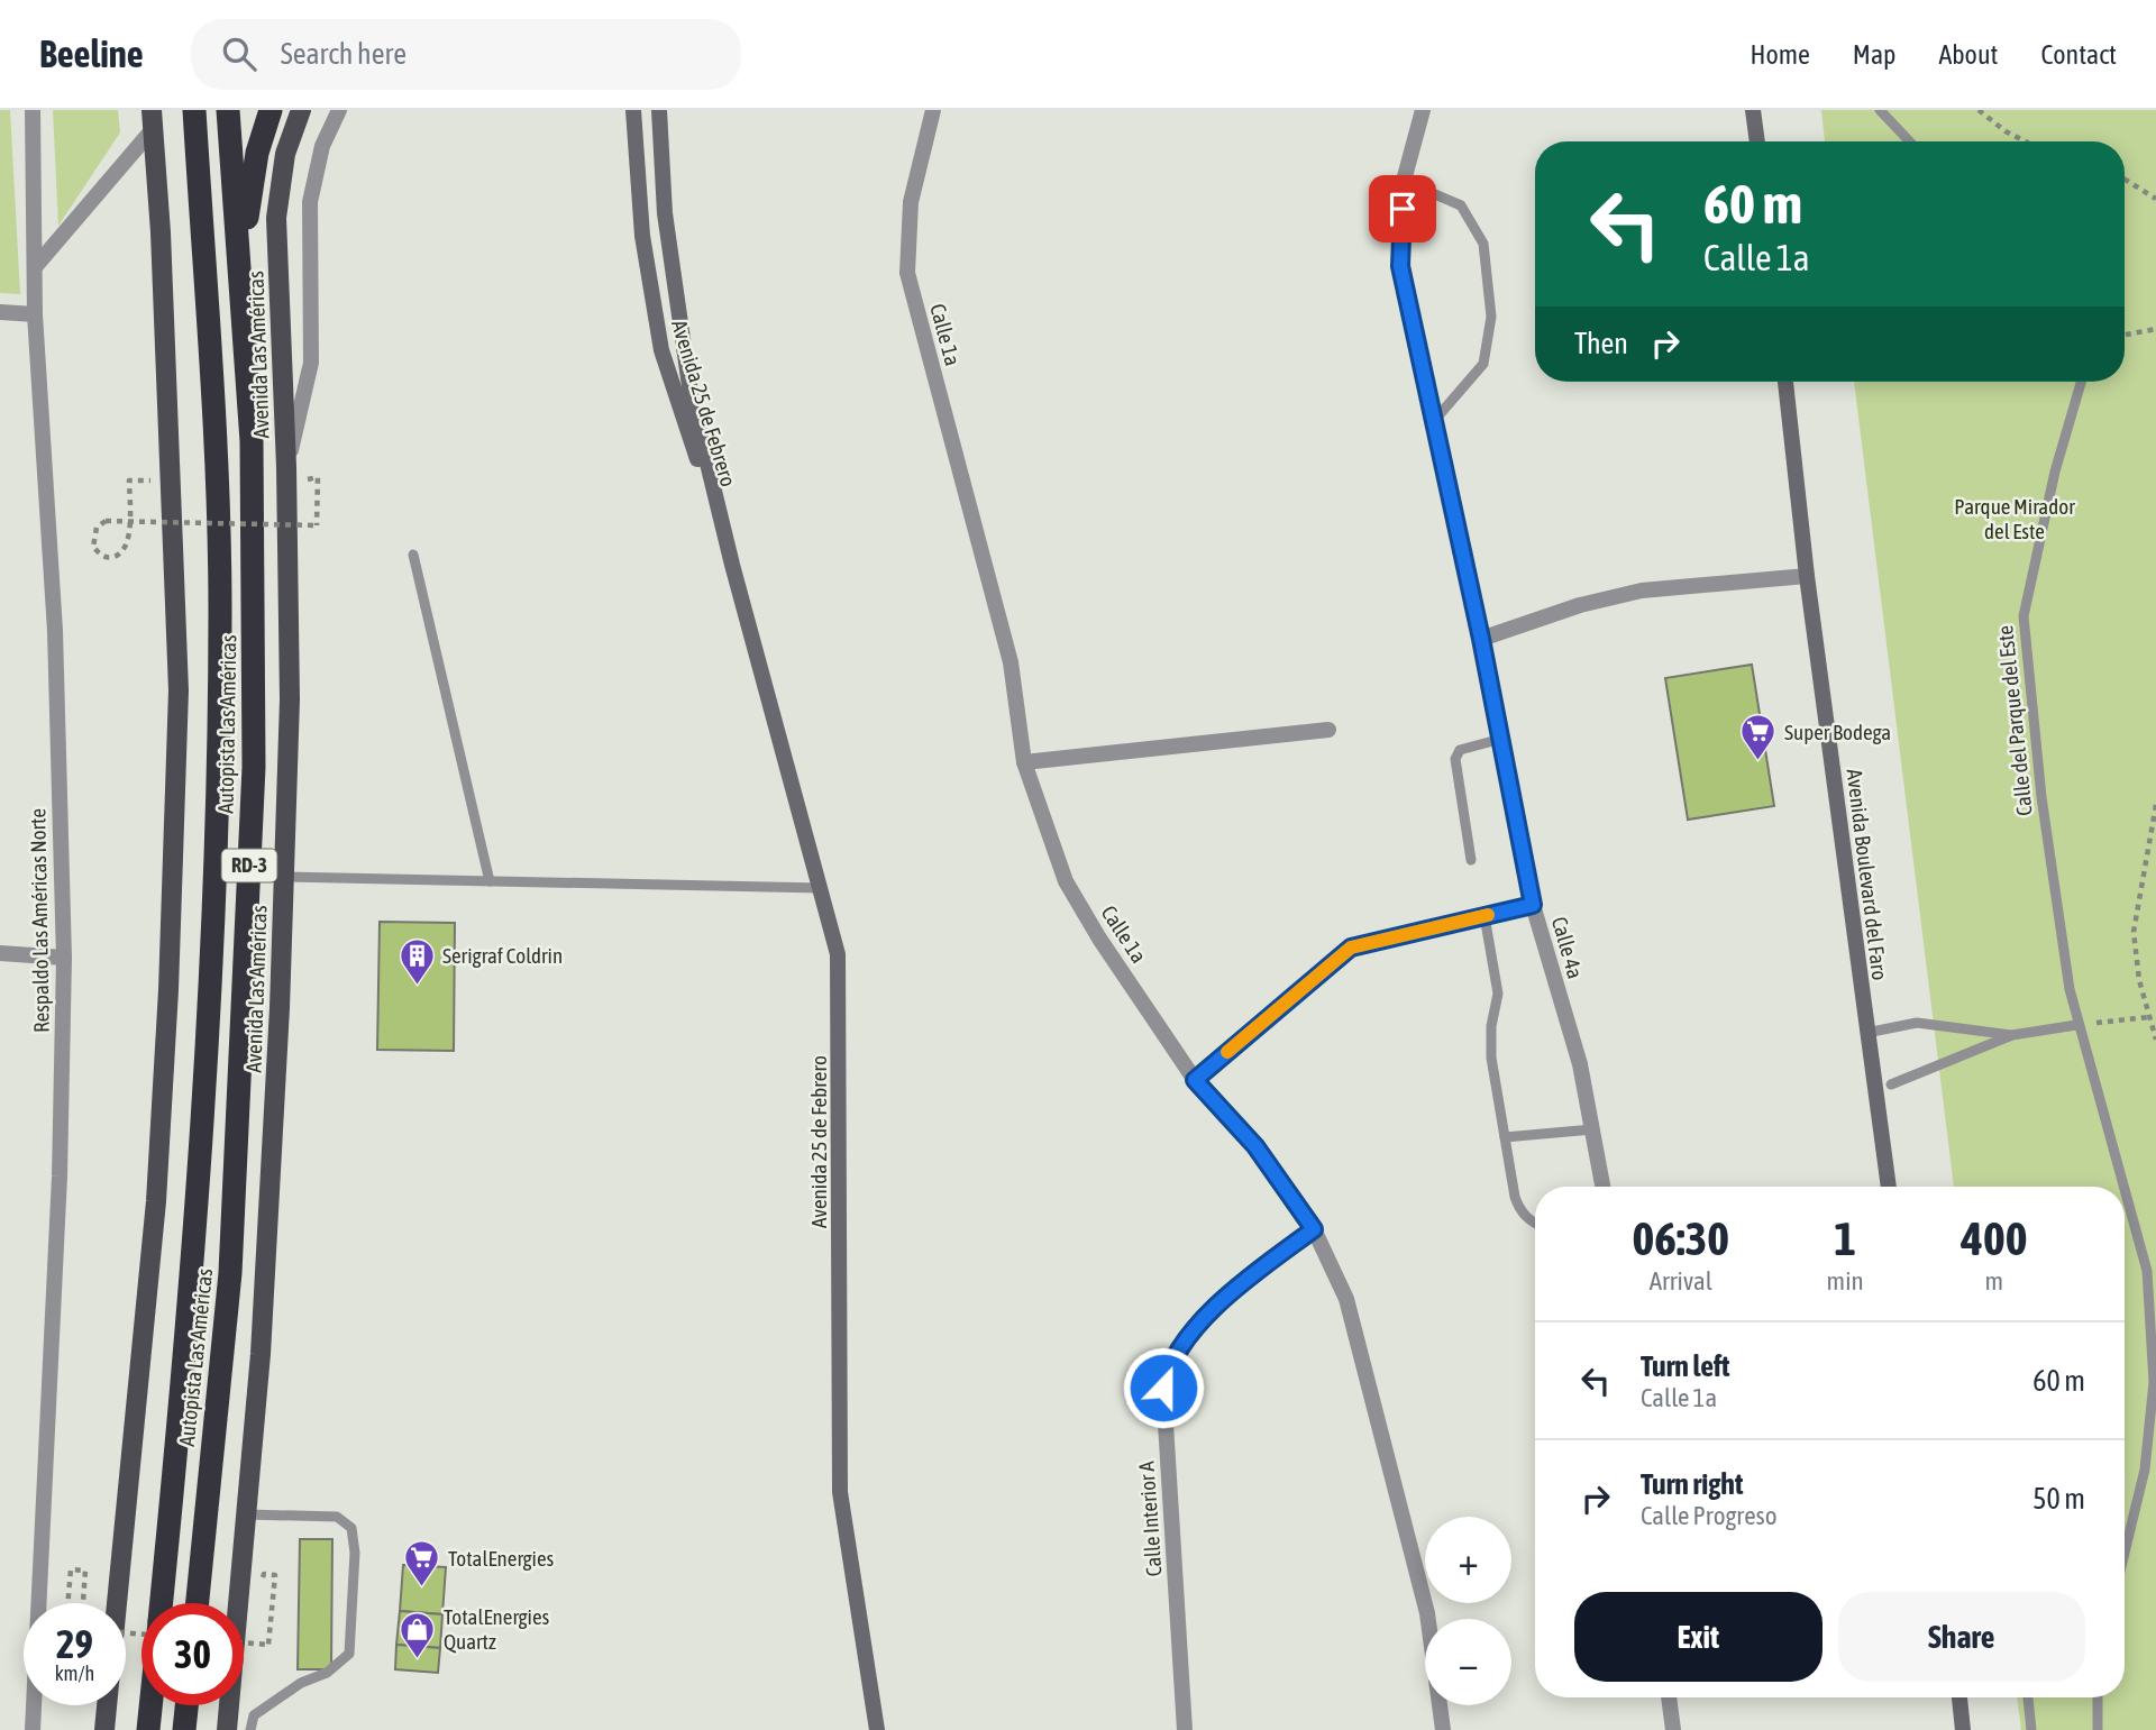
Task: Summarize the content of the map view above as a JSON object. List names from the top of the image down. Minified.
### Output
{"streets":{"highway":["Autopista Las Américas","RD-3"],"main road":["Avenida Las Américas","Avenida 25 de Febrero","Avenida Boulevard del Faro"],"street":["Calle 1a","Respaldo Las Américas Norte","Calle 4a","Calle Interior A"],"lane":["Calle del Parque del Este"]},"crossings":[["Calle 1a","Calle Interior A"]],"parks":["Parque Mirador del Este"],"places":{"supermarket":["Super Bodega","TotalEnergies"],"building":["Serigraf Coldrin"],"shop":["TotalEnergies Quartz"]},"page":{"header":"Beeline","search":"Search here","nav":["Home","Map","About","Contact"],"turn":["60 m","Calle 1a"],"then":"Then","eta":["06:30","Arrival","1","min","400","m"],"list":[{"name":"Turn left","note":"Calle 1a","value":"60 m"},{"name":"Turn right","note":"Calle Progreso","value":"50 m"}],"map_buttons":["+","−"],"buttons":["Exit","Share"],"speed":"29 km/h","limit":"30"}}
